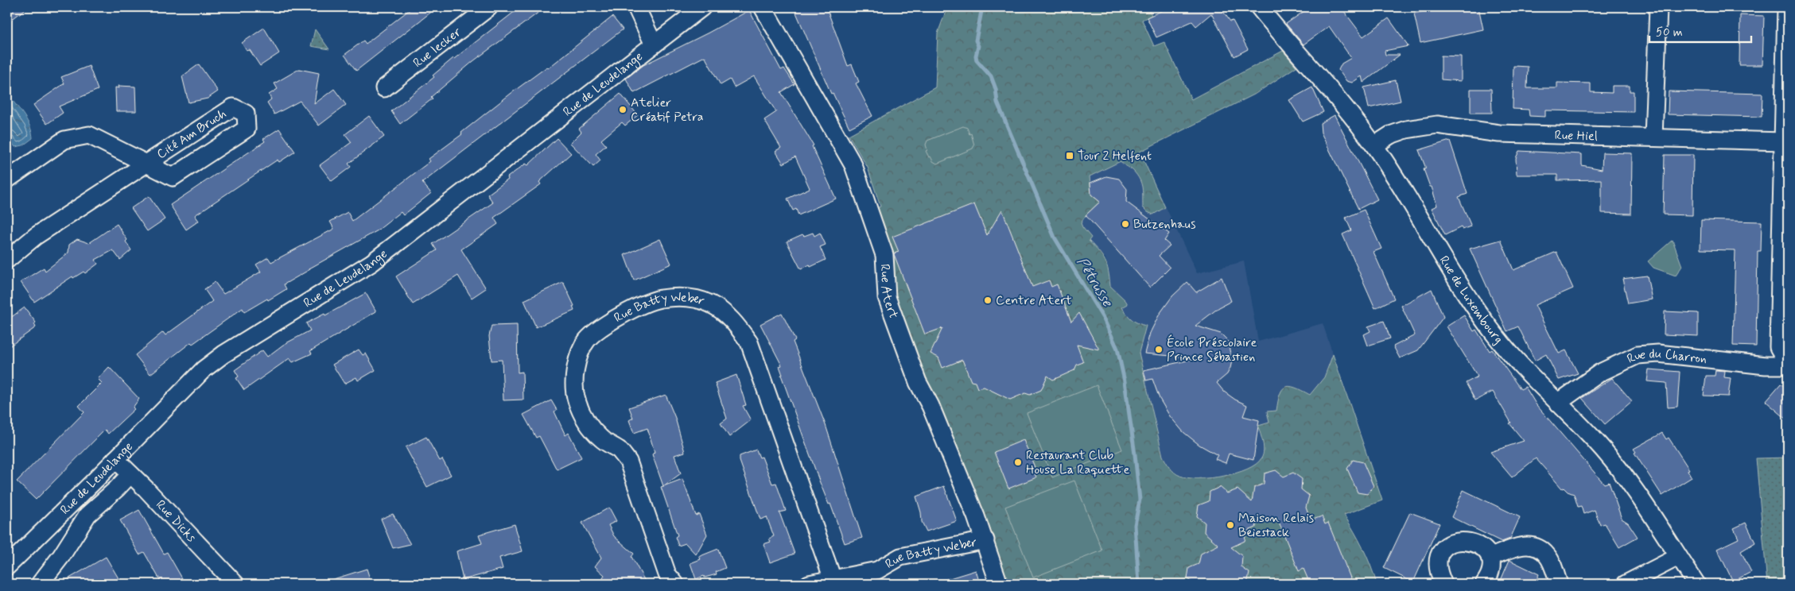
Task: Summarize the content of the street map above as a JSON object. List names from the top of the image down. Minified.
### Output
{"streets":{"street":["Rue Iecker","Rue de Leudelange","Cité Am Bruch","Rue Hiel","Rue Atert","Rue de Luxembourg","Rue Batty Weber","Rue du Charron","Rue Dicks"]},"crossings":[["Rue de Leudelange","Rue Dicks"],["Rue Hiel","Rue de Luxembourg"],["Rue Atert","Rue Batty Weber"],["Rue de Luxembourg","Rue du Charron"]],"water":["Pétrusse"],"places":{"other":["Atelier Créatif Petra","Butzenhaus","Centre Atert","École Préscolaire Prince Sébastien","Restaurant Club House La Raquette","Maison Relais Beiestack"],"transit":["Tour 2 Helfent"]},"scale_bar":"50 m"}
